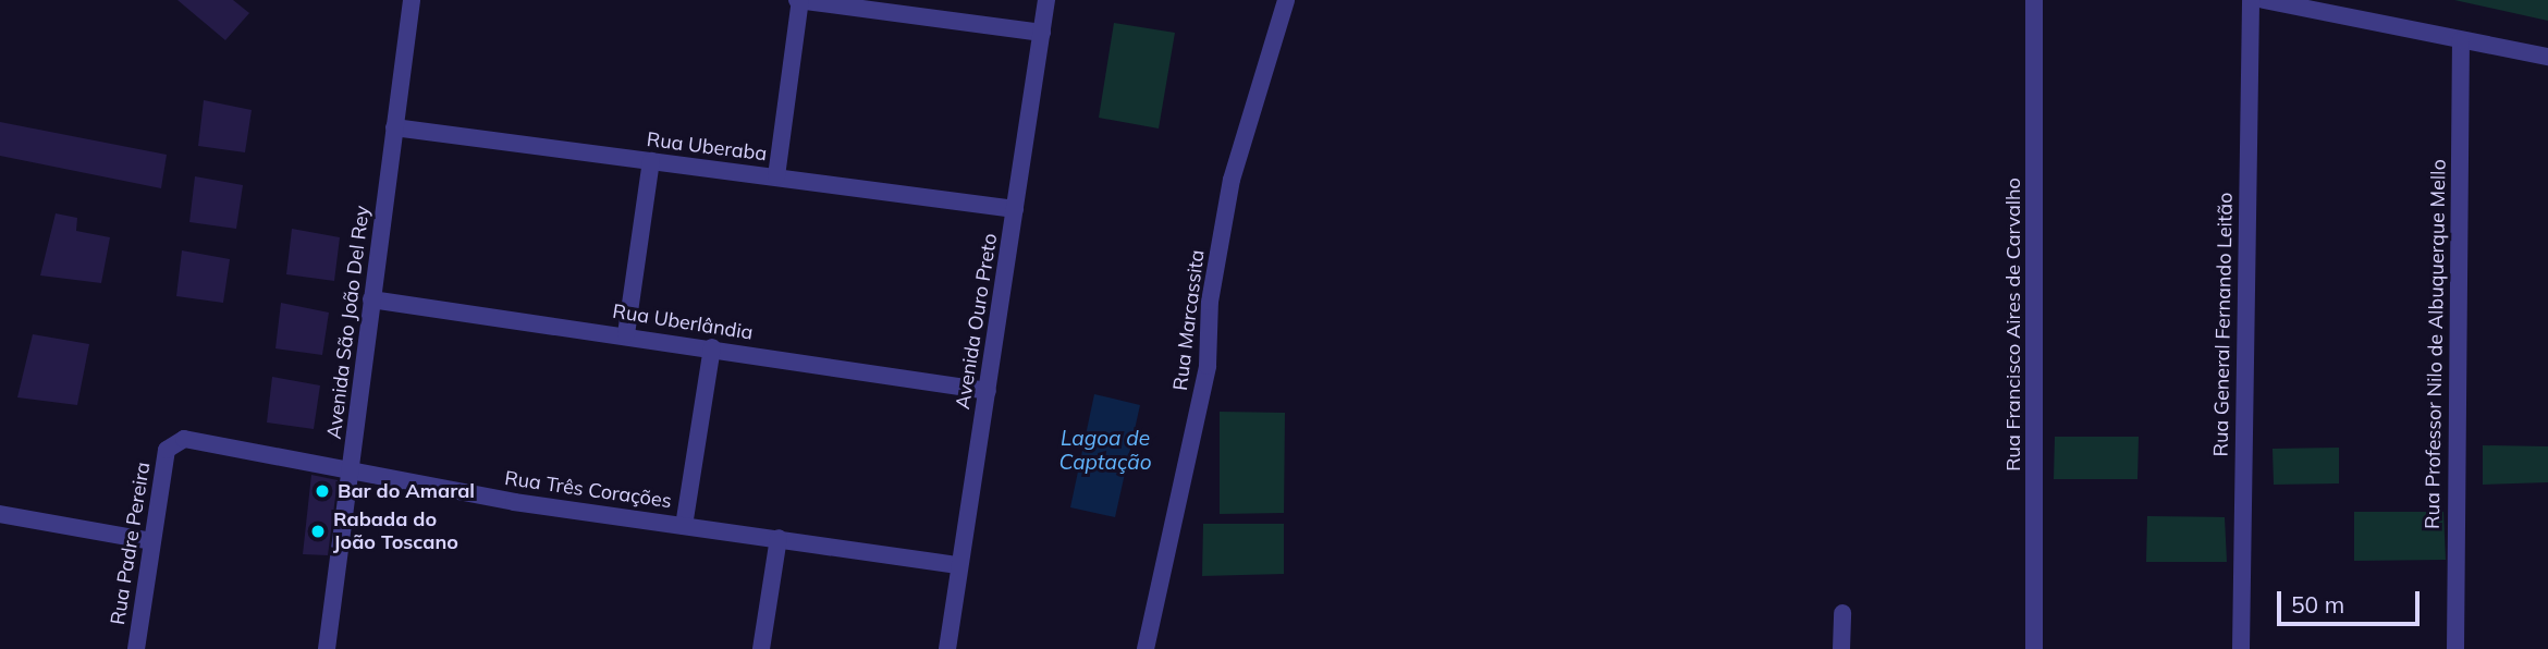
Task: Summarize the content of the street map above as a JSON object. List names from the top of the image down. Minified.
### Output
{"streets":{"street":["Rua Uberaba","Rua Marcassita","Avenida Ouro Preto","Avenida São João Del Rey","Rua Uberlândia","Rua Francisco Aires de Carvalho","Rua General Fernando Leitão","Rua Professor Nilo de Albuquerque Mello","Rua Três Corações","Rua Padre Pereira"]},"crossings":[["Rua Uberaba","Avenida Ouro Preto"],["Rua Uberaba","Avenida São João Del Rey"],["Avenida Ouro Preto","Rua Uberlândia"],["Avenida Ouro Preto","Rua Três Corações"],["Avenida São João Del Rey","Rua Uberlândia"],["Avenida São João Del Rey","Rua Três Corações"],["Rua Três Corações","Rua Padre Pereira"]],"water":["Lagoa de Captação"],"places":["Bar do Amaral","Rabada do João Toscano"],"scale_bar":"50 m"}
